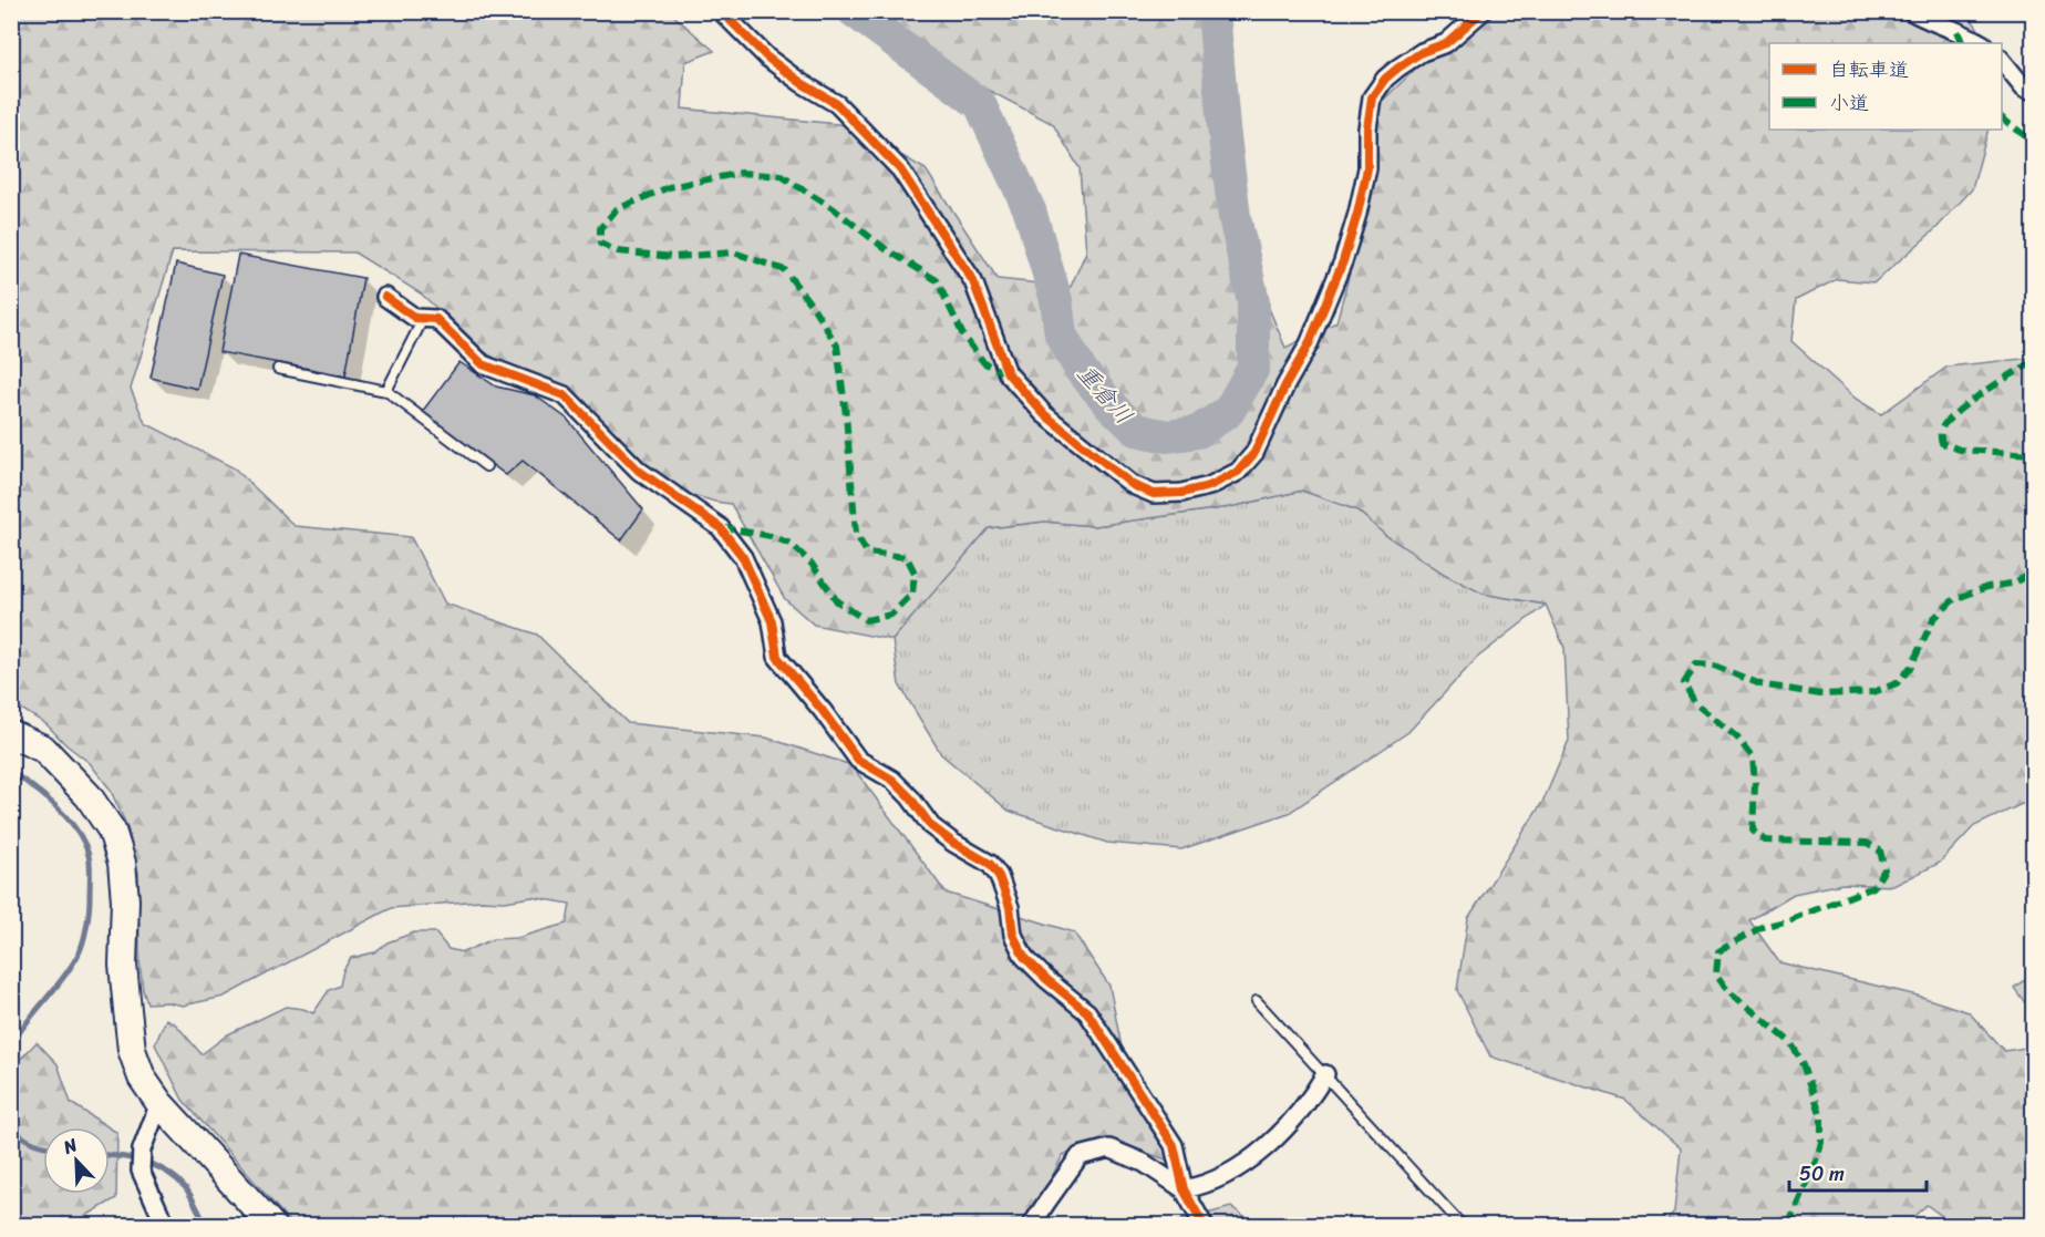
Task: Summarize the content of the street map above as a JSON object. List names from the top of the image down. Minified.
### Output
{"water":["重倉川"],"legend":["自転車道","小道"],"scale_bar":"50 m","north":"top left"}
